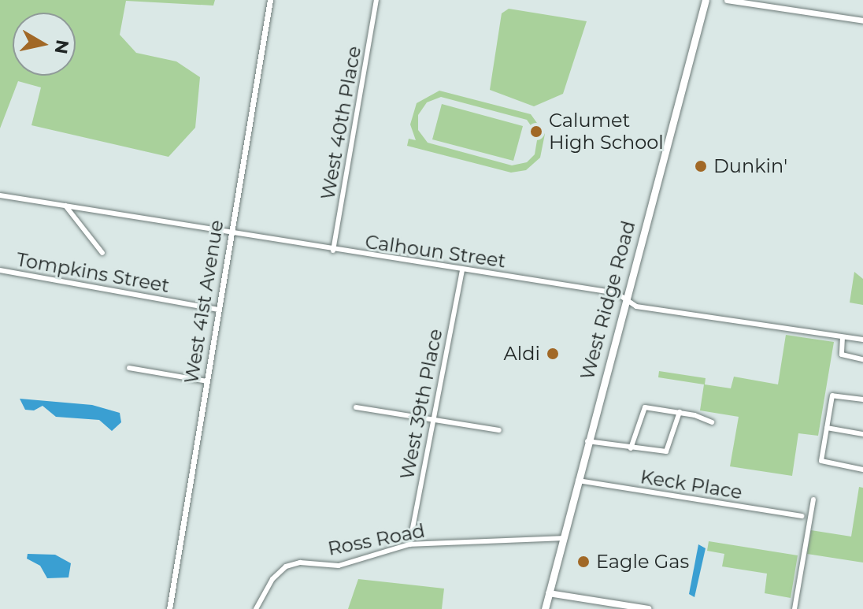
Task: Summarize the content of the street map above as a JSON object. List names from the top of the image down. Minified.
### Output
{"streets":{"main road":["West Ridge Road"],"street":["West 40th Place","Calhoun Street","Tompkins Street","West 41st Avenue","West 39th Place","Keck Place","Ross Road"]},"crossings":[["West 40th Place","Calhoun Street"],["Calhoun Street","West Ridge Road"],["Calhoun Street","West 41st Avenue"],["Calhoun Street","West 39th Place"],["Tompkins Street","West 41st Avenue"],["West Ridge Road","Keck Place"],["West Ridge Road","Ross Road"],["West 39th Place","Ross Road"]],"places":["Calumet High School","Dunkin'","Aldi","Eagle Gas"],"north":"right"}
